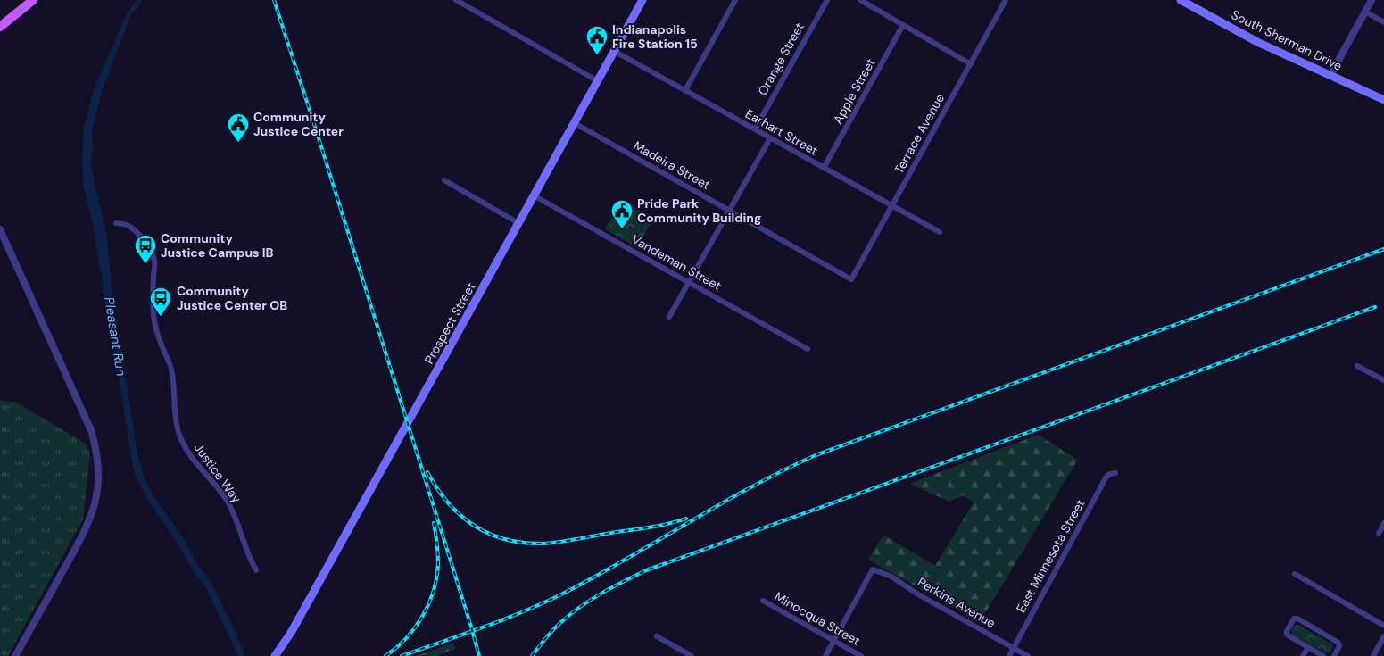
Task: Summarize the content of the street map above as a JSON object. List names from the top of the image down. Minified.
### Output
{"streets":{"main road":["South Sherman Drive","Prospect Street"],"street":["Orange Street","Apple Street","Earhart Street","Terrace Avenue","Madeira Street","Vandeman Street","Justice Way","East Minnesota Street","Perkins Avenue","Minocqua Street"]},"crossings":[["Orange Street","Earhart Street"],["Apple Street","Earhart Street"],["Earhart Street","Terrace Avenue"],["Earhart Street","Prospect Street"],["Terrace Avenue","Madeira Street"],["Madeira Street","Prospect Street"],["Vandeman Street","Prospect Street"],["East Minnesota Street","Perkins Avenue"],["Perkins Avenue","Minocqua Street"]],"water":["Pleasant Run"],"places":{"public building":["Indianapolis Fire Station 15","Community Justice Center","Pride Park Community Building"],"bus stop":["Community Justice Campus IB","Community Justice Center OB"]}}
